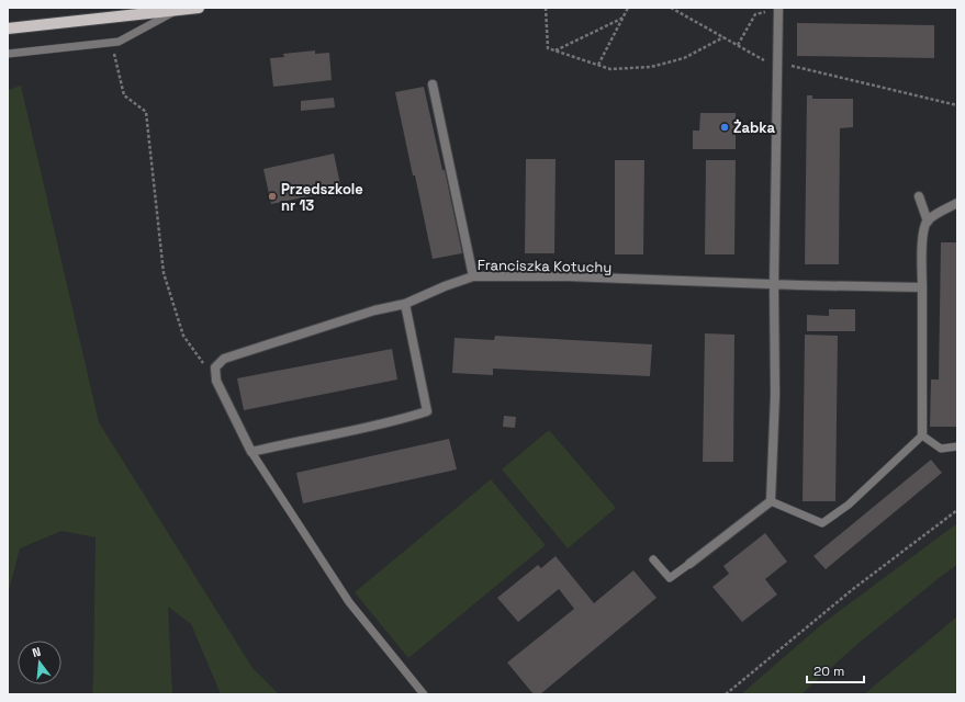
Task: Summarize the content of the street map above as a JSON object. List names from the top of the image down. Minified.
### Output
{"streets":{"street":["Franciszka Kotuchy"]},"places":["Żabka","Przedszkole nr 13"],"scale_bar":"20 m","north":"top"}
